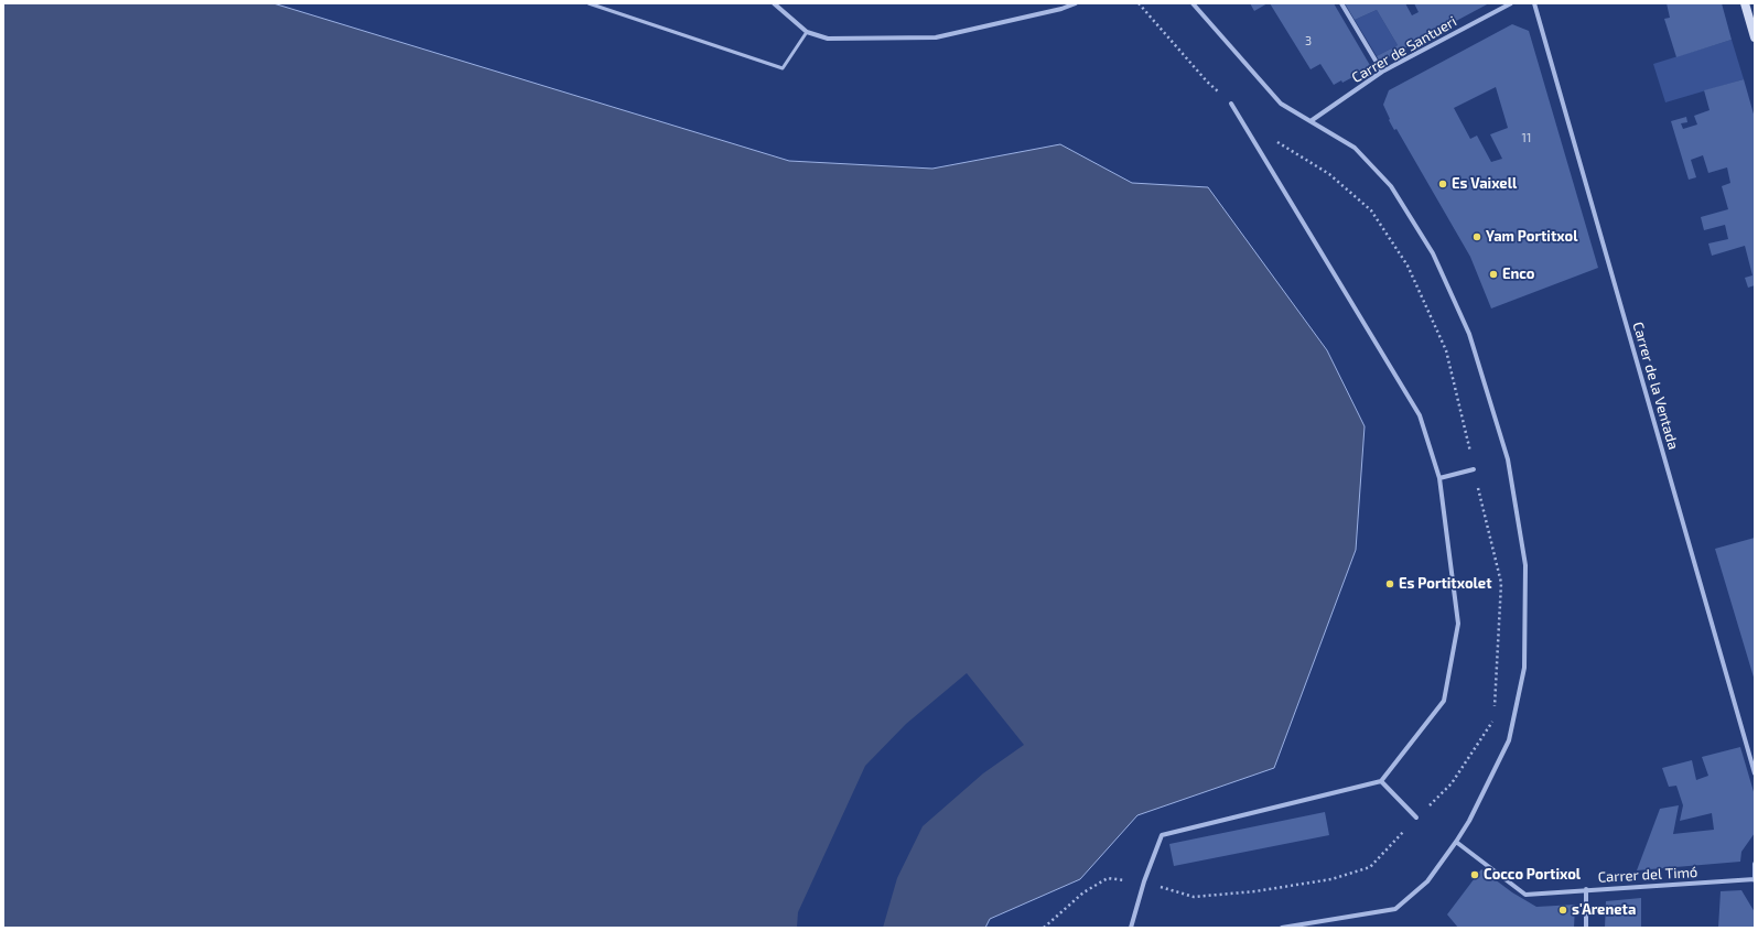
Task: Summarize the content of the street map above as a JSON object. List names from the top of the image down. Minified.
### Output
{"streets":{"street":["Carrer de Santueri","Carrer de la Ventada","Carrer del Timó"]},"places":["Es Vaixell","Yam Portitxol","Enco","Es Portitxolet","Cocco Portixol","s'Areneta"],"house_numbers":["3","11"]}
